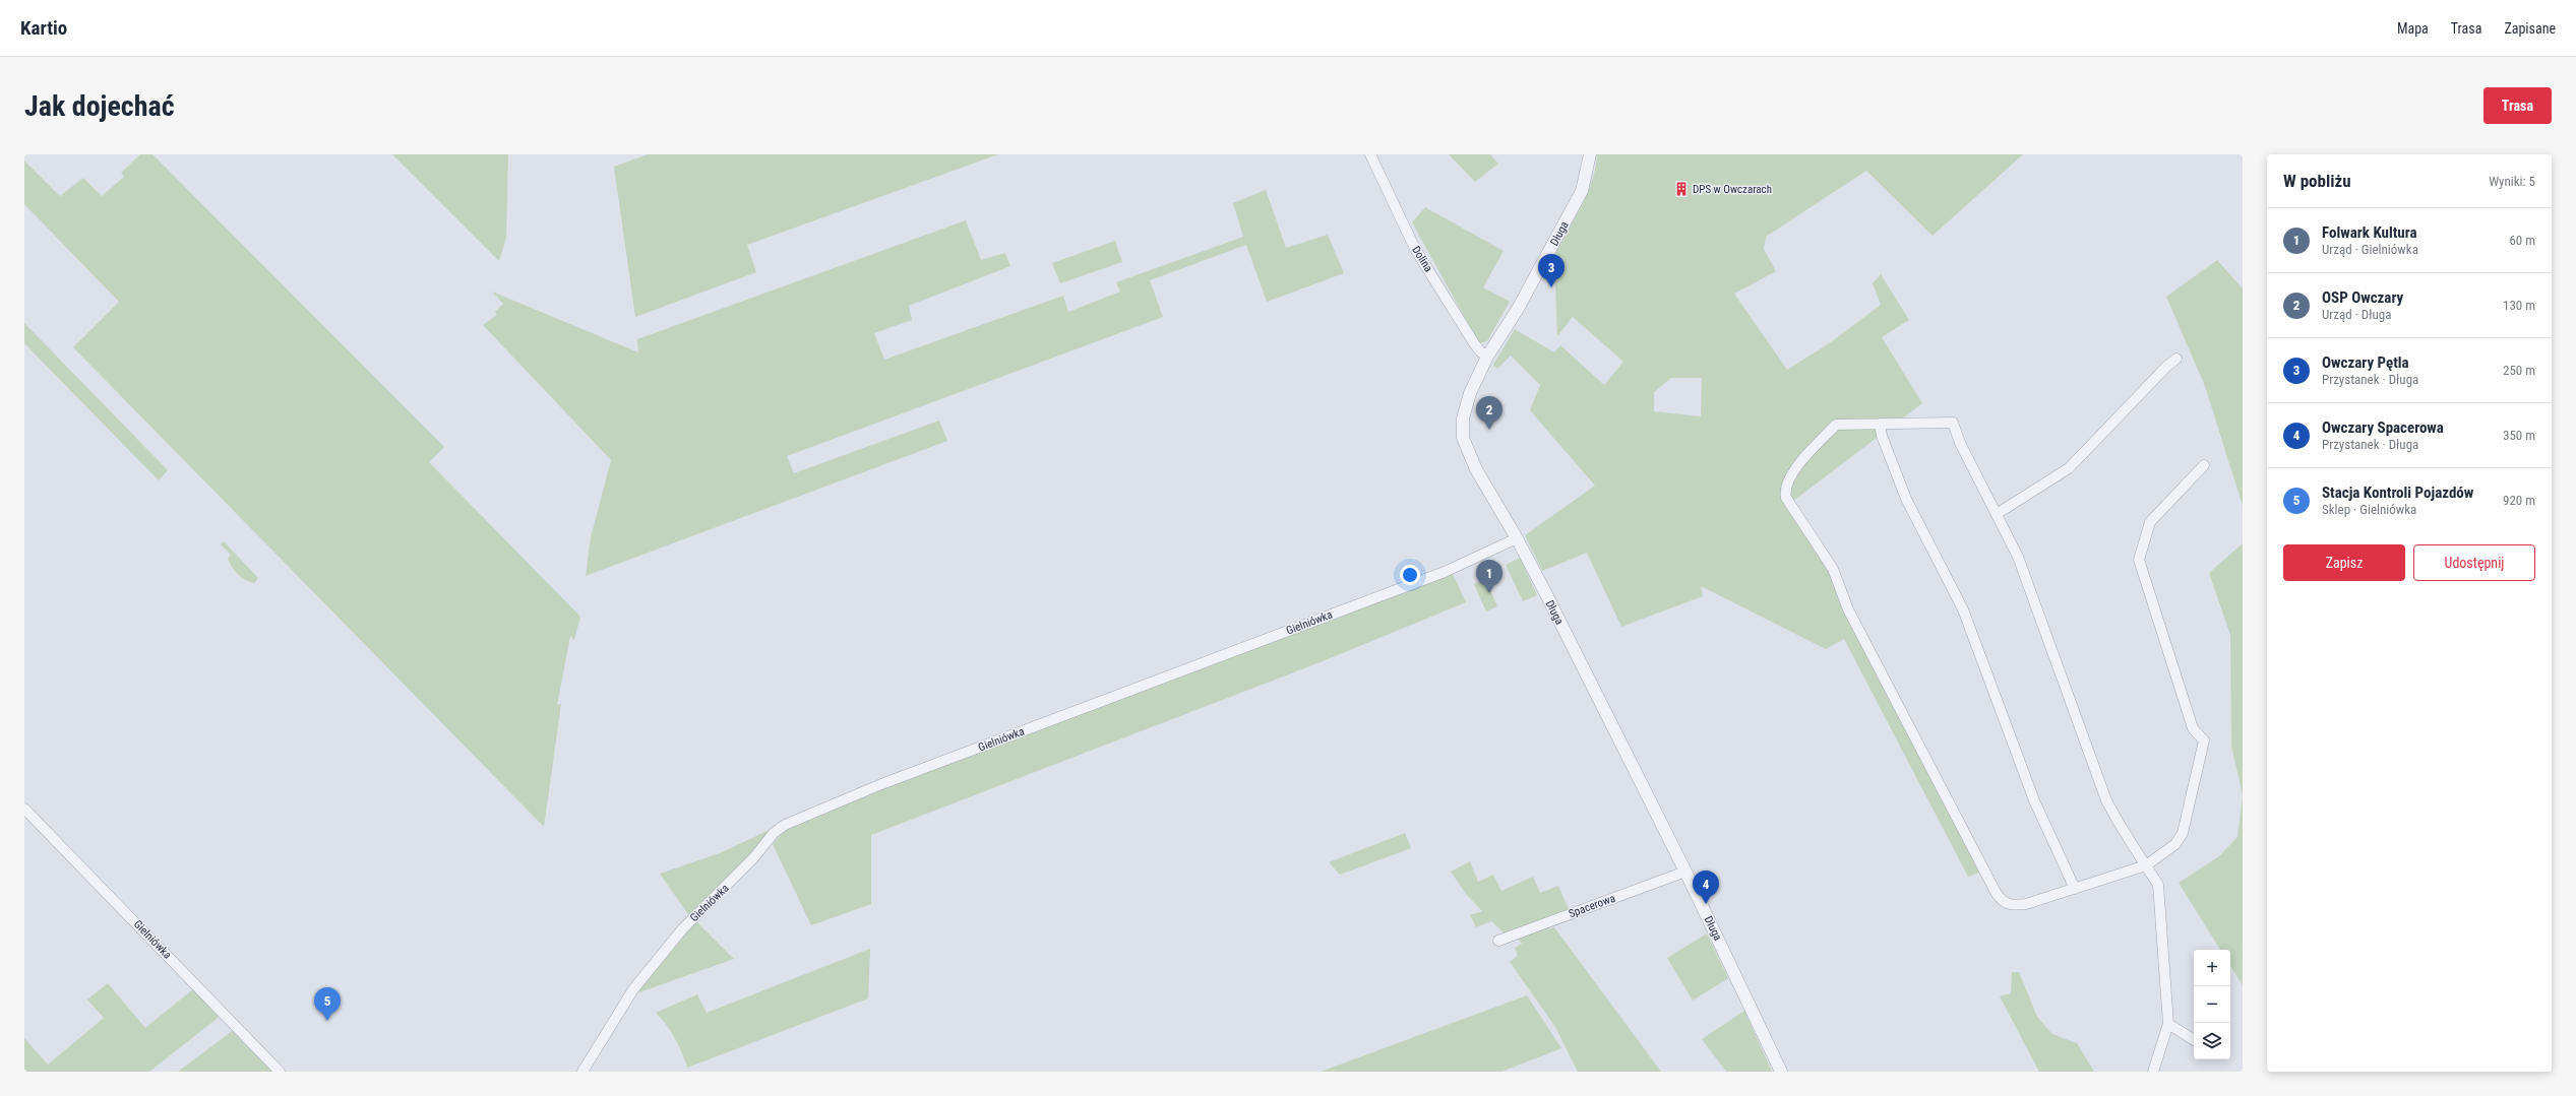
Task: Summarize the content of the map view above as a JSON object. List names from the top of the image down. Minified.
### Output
{"streets":{"street":["Długa","Dolina","Gielniówka","Spacerowa"]},"crossings":[["Długa","Dolina"],["Długa","Gielniówka"],["Długa","Spacerowa"]],"places":{"building":["DPS w Owczarach"]},"page":{"header":"Kartio","nav":["Mapa","Trasa","Zapisane"],"buttons":["Trasa",["Zapisz","Udostępnij"]],"title":"Jak dojechać","heading":["W pobliżu","Wyniki: 5"],"list":[{"mark":"1","name":"Folwark Kultura","note":"Urząd · Gielniówka","value":"60 m"},{"mark":"2","name":"OSP Owczary","note":"Urząd · Długa","value":"130 m"},{"mark":"3","name":"Owczary Pętla","note":"Przystanek · Długa","value":"250 m"},{"mark":"4","name":"Owczary Spacerowa","note":"Przystanek · Długa","value":"350 m"},{"mark":"5","name":"Stacja Kontroli Pojazdów","note":"Sklep · Gielniówka","value":"920 m"}],"pins":["3","2","1","4","5"],"map_buttons":["+","−"]}}
